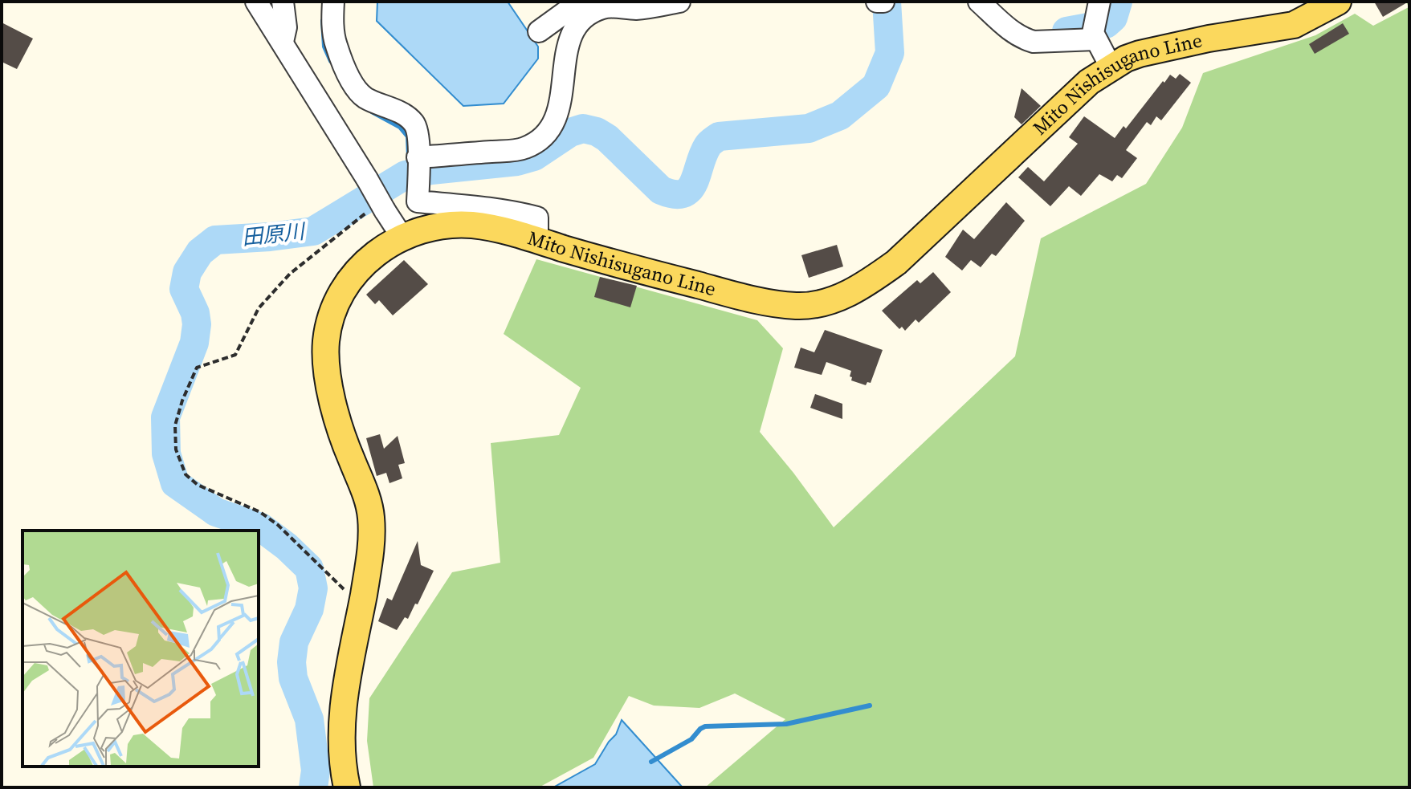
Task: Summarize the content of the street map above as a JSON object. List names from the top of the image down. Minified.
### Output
{"streets":{"main road":["Mito Nishisugano Line"]},"water":["田原川"]}
